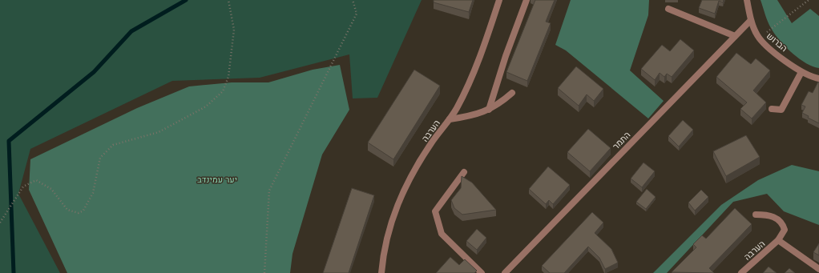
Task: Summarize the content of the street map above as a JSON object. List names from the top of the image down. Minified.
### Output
{"streets":{"street":["הברוש","הערבה","התמר"]},"crossings":[["הברוש","התמר"]],"parks":["יער עמינדב"]}
